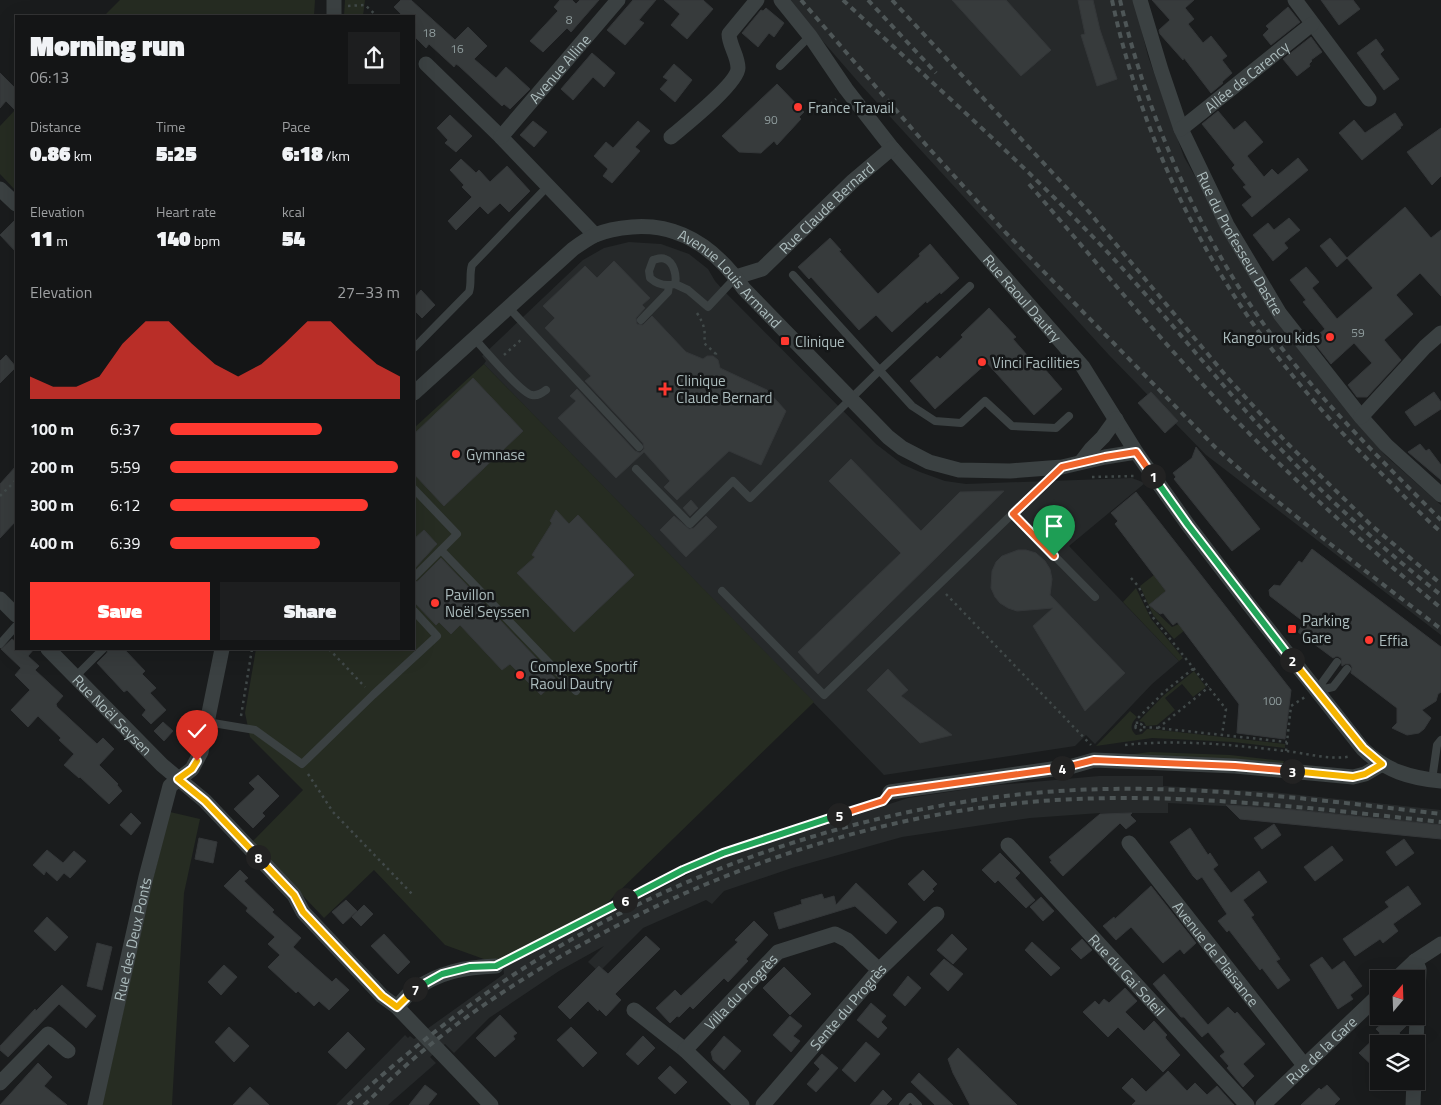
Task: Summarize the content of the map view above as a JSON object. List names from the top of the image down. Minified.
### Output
{"streets":{"street":["Avenue Alline","Allée de Carency","Rue Claude Bernard","Rue du Professeur Dastre","Avenue Louis Armand","Rue Raoul Dautry","Rue Noël Seysen","Rue des Deux Ponts","Avenue de Plaisance","Rue du Gai Soleil","Villa du Progrès","Sente du Progrès","Rue de la Gare"]},"crossings":[["Allée de Carency","Rue du Professeur Dastre"],["Rue Claude Bernard","Avenue Louis Armand"],["Rue Claude Bernard","Rue Raoul Dautry"],["Avenue Louis Armand","Rue Raoul Dautry"],["Rue Noël Seysen","Rue des Deux Ponts"],["Avenue de Plaisance","Rue de la Gare"],["Villa du Progrès","Sente du Progrès"]],"places":{"other":["France Travail","Kangourou kids","Vinci Facilities","Gymnase","Pavillon Noël Seyssen","Effia","Complexe Sportif Raoul Dautry"],"transit":["Clinique","Parking Gare"],"health":["Clinique Claude Bernard"]},"house_numbers":["8","18","16","90","59","100"],"north":"top","page":{"heading":["Morning run","06:13"],"stats":[["Distance","0.86 km"],["Time","5:25"],["Pace","6:18 /km"],["Elevation","11 m"],["Heart rate","140 bpm"],["kcal","54"]],"chart":["Elevation","27–33 m"],"list":[{"name":"100 m","note":"6:37"},{"name":"200 m","note":"5:59"},{"name":"300 m","note":"6:12"},{"name":"400 m","note":"6:39"}],"pins":["1","2","4","3","5","8","6","7"],"buttons":["Save","Share"]}}
